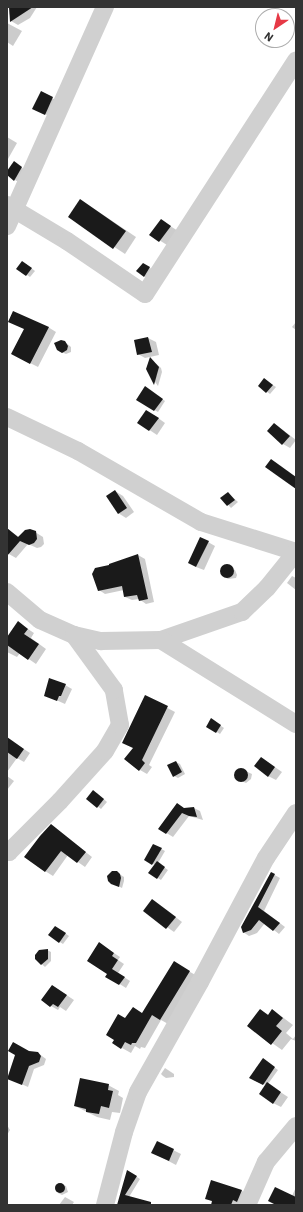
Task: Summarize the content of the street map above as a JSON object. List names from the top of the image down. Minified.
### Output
{"north":"bottom left"}
